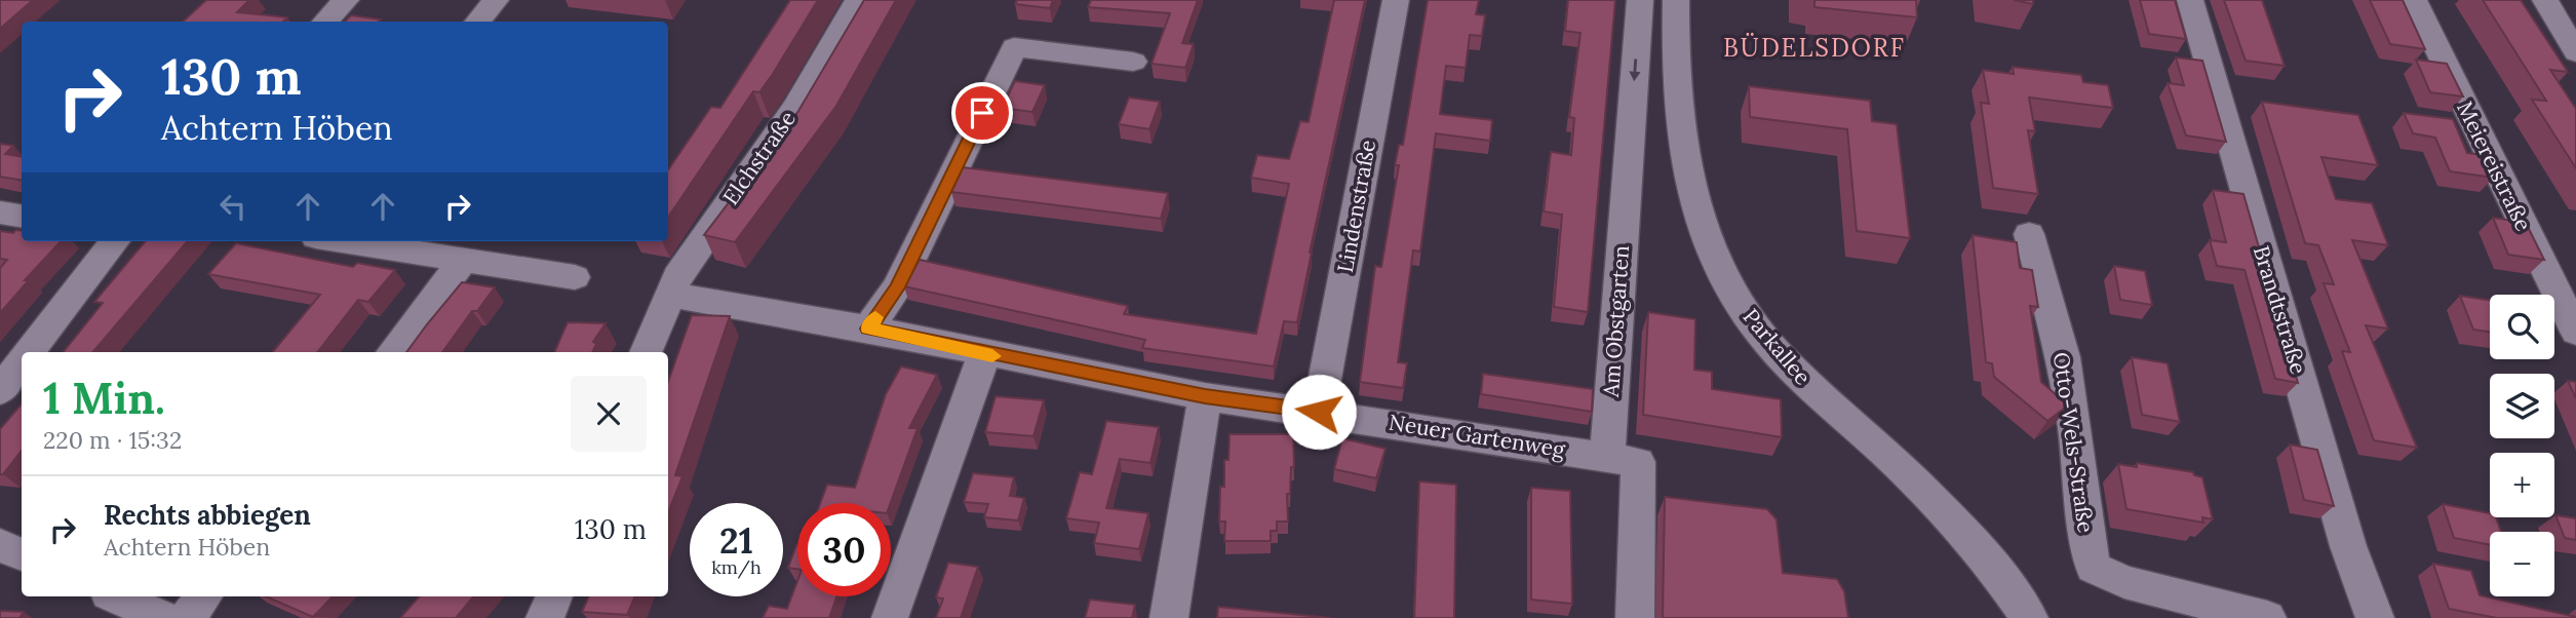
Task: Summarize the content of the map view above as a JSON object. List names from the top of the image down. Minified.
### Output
{"streets":{"street":["Elchstraße","Meiereistraße","Lindenstraße","Brandtstraße","Am Obstgarten","Parkallee","Neuer Gartenweg","Otto-Wels-Straße"]},"crossings":[["Elchstraße","Neuer Gartenweg"],["Lindenstraße","Neuer Gartenweg"],["Am Obstgarten","Neuer Gartenweg"]],"one_way":["Am Obstgarten"],"districts":["BÜDELSDORF"],"page":{"turn":["130 m","Achtern Höben"],"map_buttons":["+","−"],"heading":["1 Min.","220 m · 15:32"],"list":[{"name":"Rechts abbiegen","note":"Achtern Höben","value":"130 m"}],"speed":"21 km/h","limit":"30"}}
